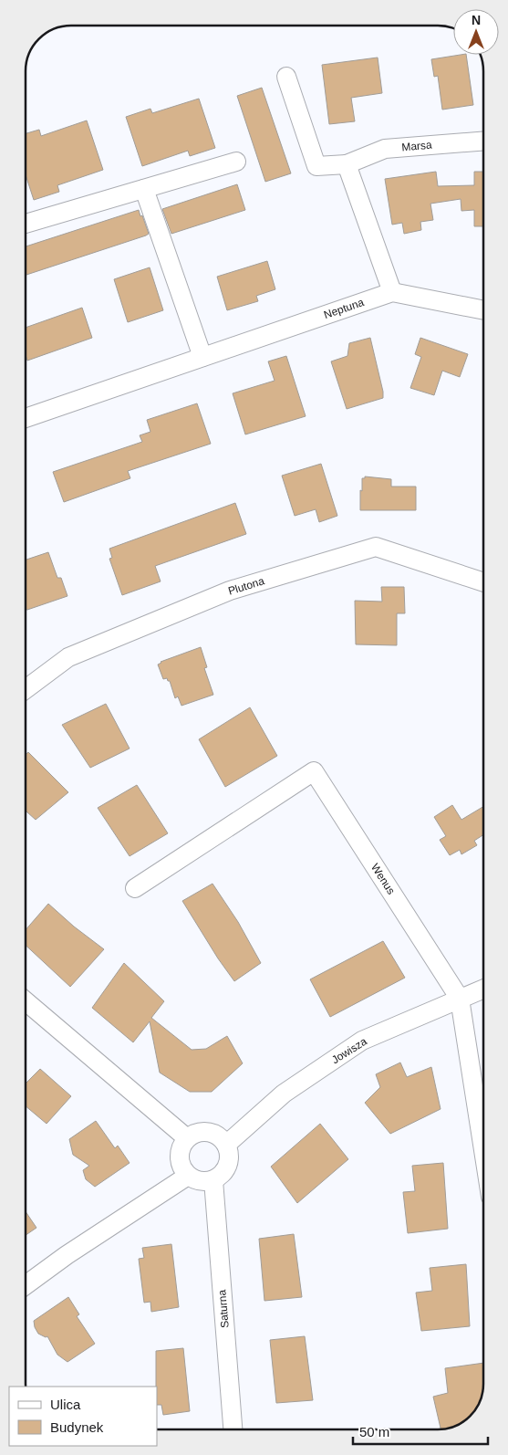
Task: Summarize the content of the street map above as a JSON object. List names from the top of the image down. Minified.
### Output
{"streets":{"street":["Marsa","Neptuna","Plutona","Wenus","Jowisza","Saturna"]},"crossings":[["Wenus","Jowisza"],["Jowisza","Saturna"]],"legend":["Ulica","Budynek"],"scale_bar":"50 m","north":"top"}
